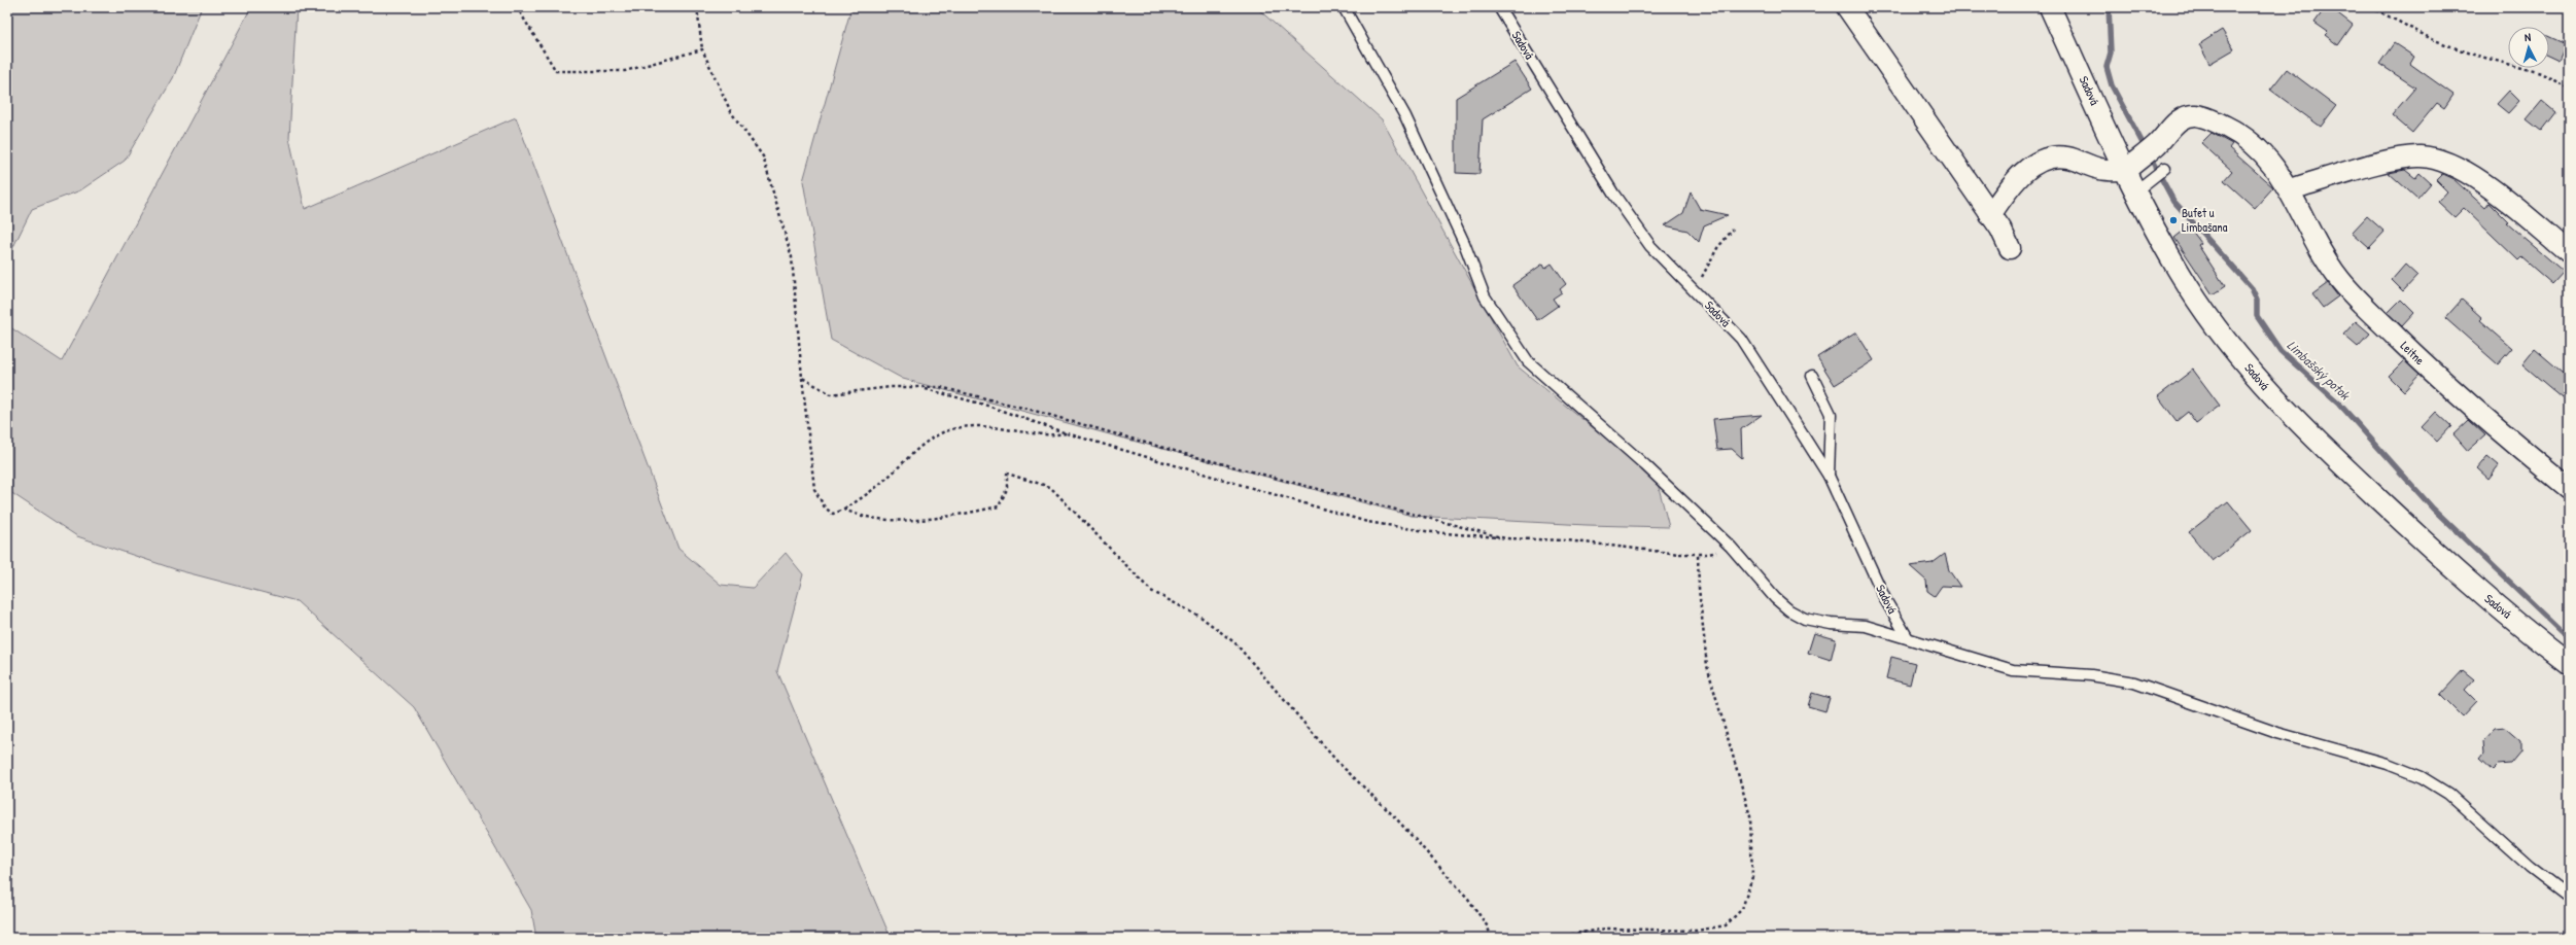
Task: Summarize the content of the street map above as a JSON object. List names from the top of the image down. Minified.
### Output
{"streets":{"street":["Sadová","Leitne"]},"crossings":[["Sadová","Leitne"]],"water":["Limbašský potok"],"places":["Bufet u Limbašana"],"north":"top"}
